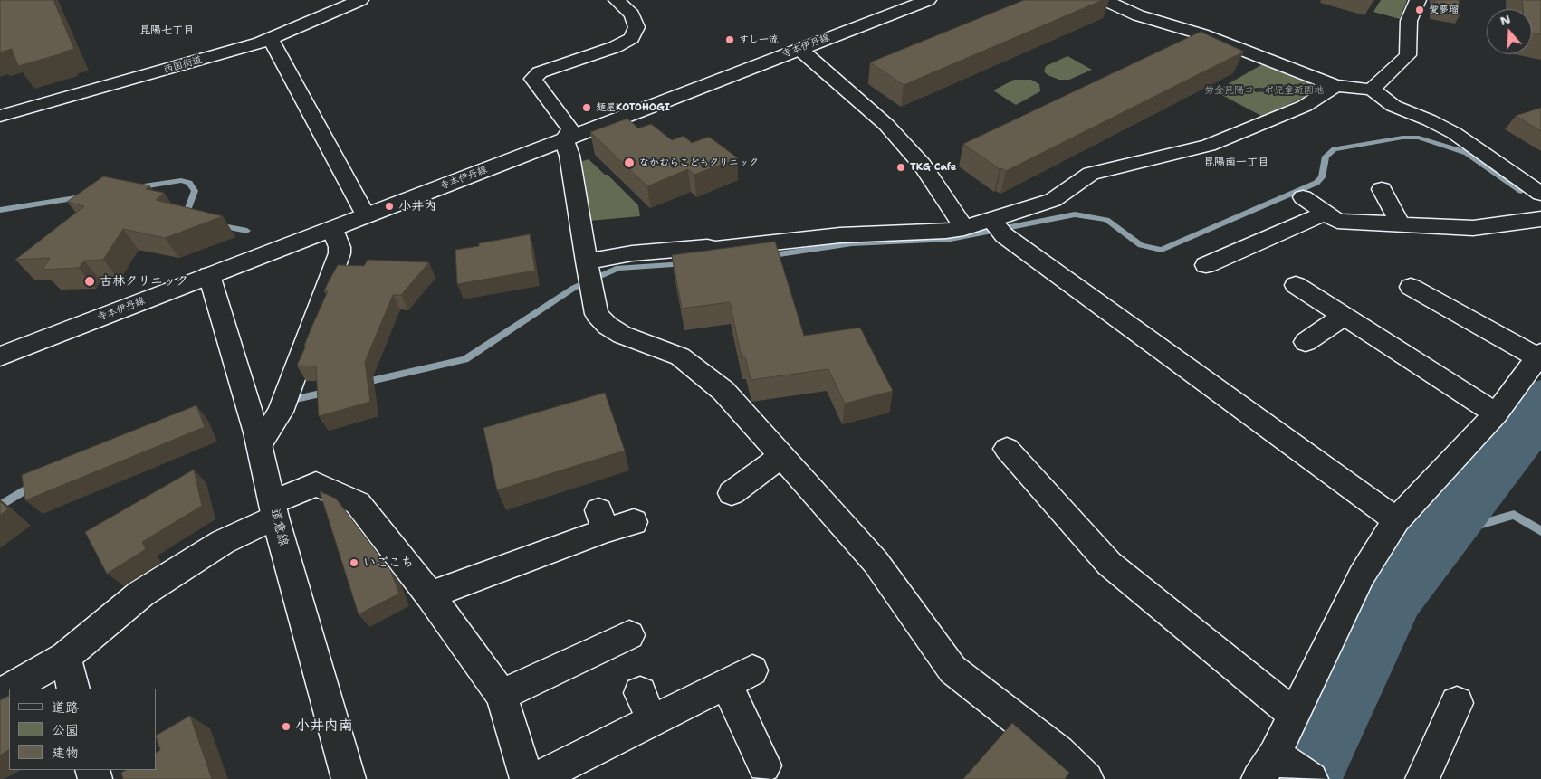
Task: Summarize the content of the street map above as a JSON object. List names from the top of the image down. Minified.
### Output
{"streets":{"street":["寺本伊丹線","西国街道","道意線"]},"crossings":[["寺本伊丹線","道意線"]],"districts":["昆陽七丁目","昆陽南一丁目"],"parks":["労金昆陽コーポ児童遊園地"],"places":["愛夢瑠","すし一流","麺屋KOTOHOGI","なかむらこどもクリニック","TKG Cafe","小井内","古林クリニック","いごこち","小井内南"],"legend":["道路","公園","建物"],"north":"top"}
